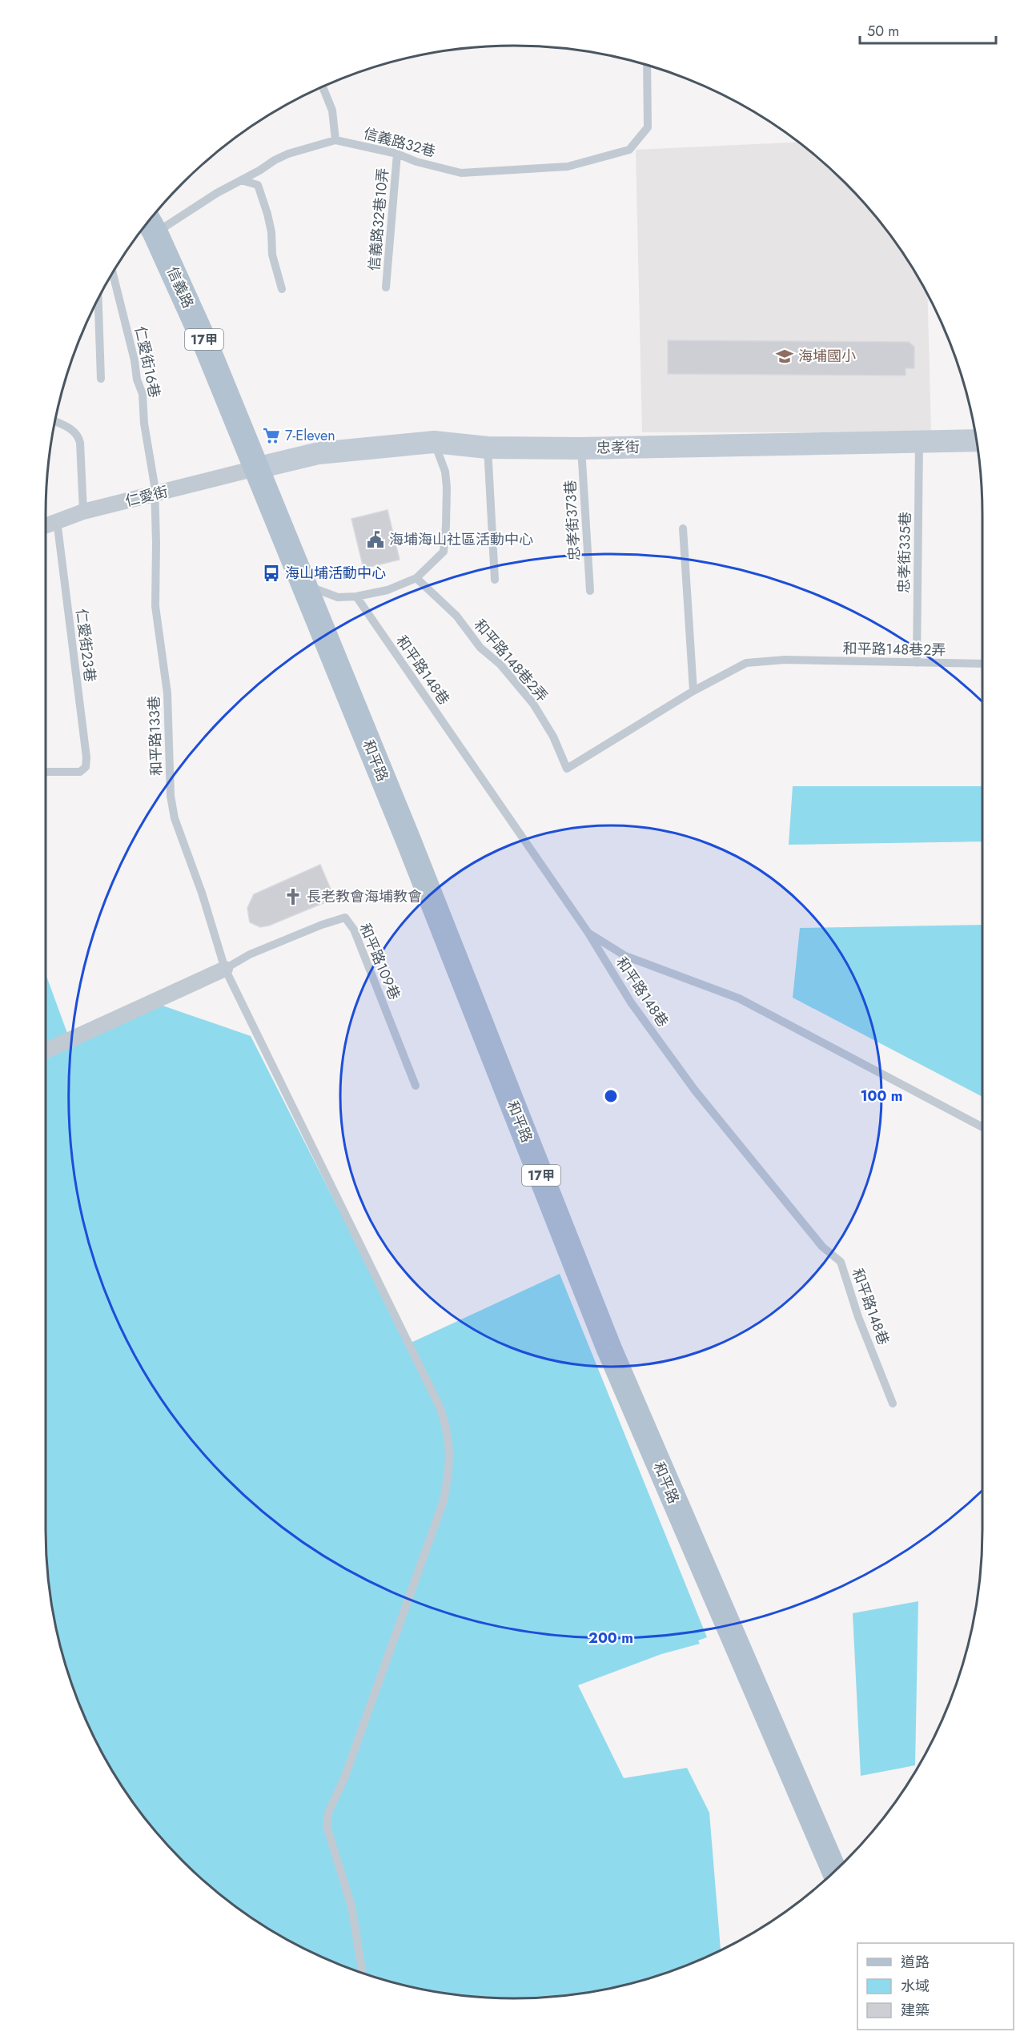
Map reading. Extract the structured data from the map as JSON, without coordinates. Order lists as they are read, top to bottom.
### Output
{
  "streets": {
    "main road": ["信義路", "17甲", "和平路"],
    "street": ["忠孝街", "仁愛街"],
    "lane": [
      "信義路32巷",
      "信義路32巷10弄",
      "仁愛街16巷",
      "忠孝街373巷",
      "忠孝街335巷",
      "仁愛街23巷",
      "和平路148巷2弄",
      "和平路148巷",
      "和平路133巷",
      "和平路109巷"
    ]
  },
  "crossings": [
    ["信義路32巷", "信義路32巷10弄"],
    ["信義路", "忠孝街"],
    ["信義路", "仁愛街"],
    ["信義路", "和平路"],
    ["仁愛街16巷", "仁愛街"],
    ["仁愛街16巷", "和平路133巷"],
    ["忠孝街", "仁愛街"],
    ["忠孝街", "忠孝街373巷"],
    ["忠孝街", "忠孝街335巷"],
    ["忠孝街", "和平路"],
    ["仁愛街", "仁愛街23巷"],
    ["仁愛街", "和平路133巷"],
    ["仁愛街", "和平路"],
    ["忠孝街335巷", "和平路148巷2弄"],
    ["和平路133巷", "和平路109巷"]
  ],
  "places": {
    "school or university": ["海埔國小"],
    "supermarket": ["7-Eleven"],
    "public building": ["海埔海山社區活動中心"],
    "bus stop": ["海山埔活動中心"],
    "church": ["長老教會海埔教會"]
  },
  "legend": ["道路", "水域", "建築"],
  "scale_bar": "50 m",
  "rings": ["100 m", "200 m"]
}
